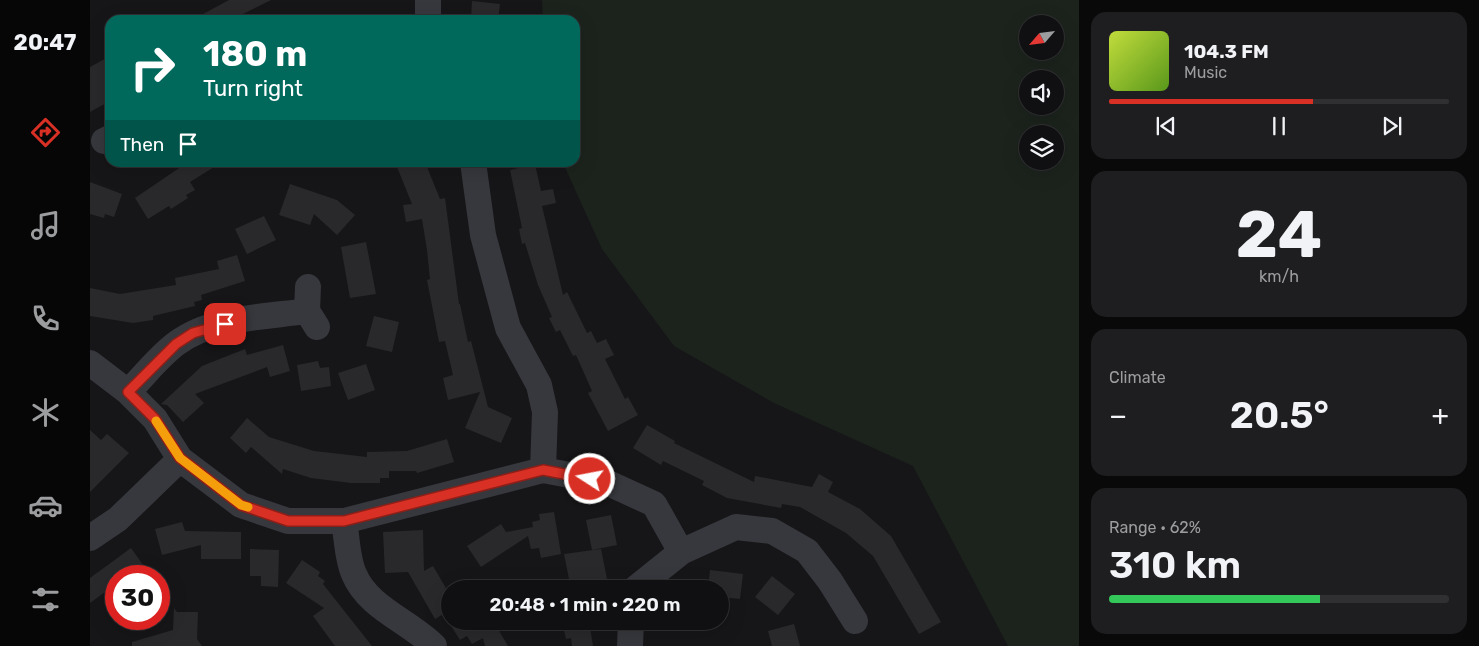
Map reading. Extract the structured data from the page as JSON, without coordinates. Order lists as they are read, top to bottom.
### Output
{
  "north": "bottom left",
  "page": {
    "tabs": "20:47",
    "turn": ["180 m", "Turn right"],
    "song": ["104.3 FM", "Music"],
    "then": "Then",
    "tile": [
      ["24", "km/h"],
      "Climate",
      ["Range · 62%", "310 km"]
    ],
    "heat": ["−", "20.5°", "+"],
    "limit": "30",
    "trip": "20:48 · 1 min · 220 m"
  }
}
